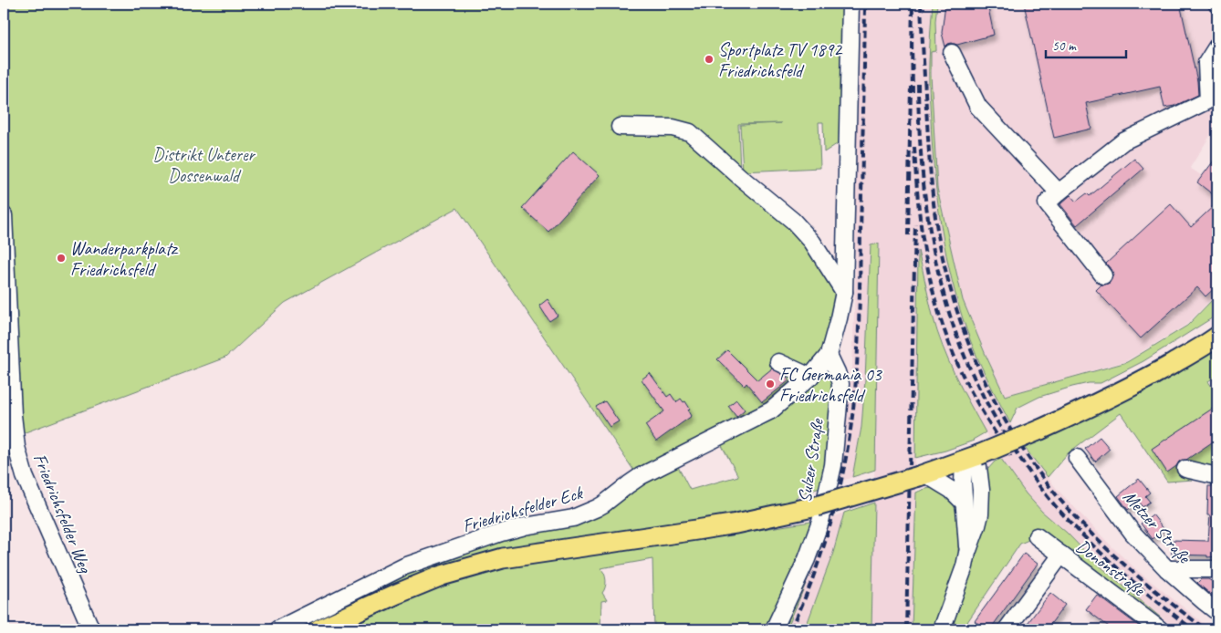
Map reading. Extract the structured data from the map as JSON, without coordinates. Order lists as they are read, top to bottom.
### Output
{
  "streets": {
    "street": [
      "Sulzer Straße",
      "Friedrichsfelder Eck",
      "Friedrichsfelder Weg",
      "Metzer Straße",
      "Dononstraße"
    ]
  },
  "crossings": [
    ["Sulzer Straße", "Friedrichsfelder Eck"]
  ],
  "parks": ["Distrikt Unterer Dossenwald"],
  "places": ["Sportplatz TV 1892 Friedrichsfeld", "Wanderparkplatz Friedrichsfeld", "FC Germania 03 Friedrichsfeld"],
  "scale_bar": "50 m"
}
